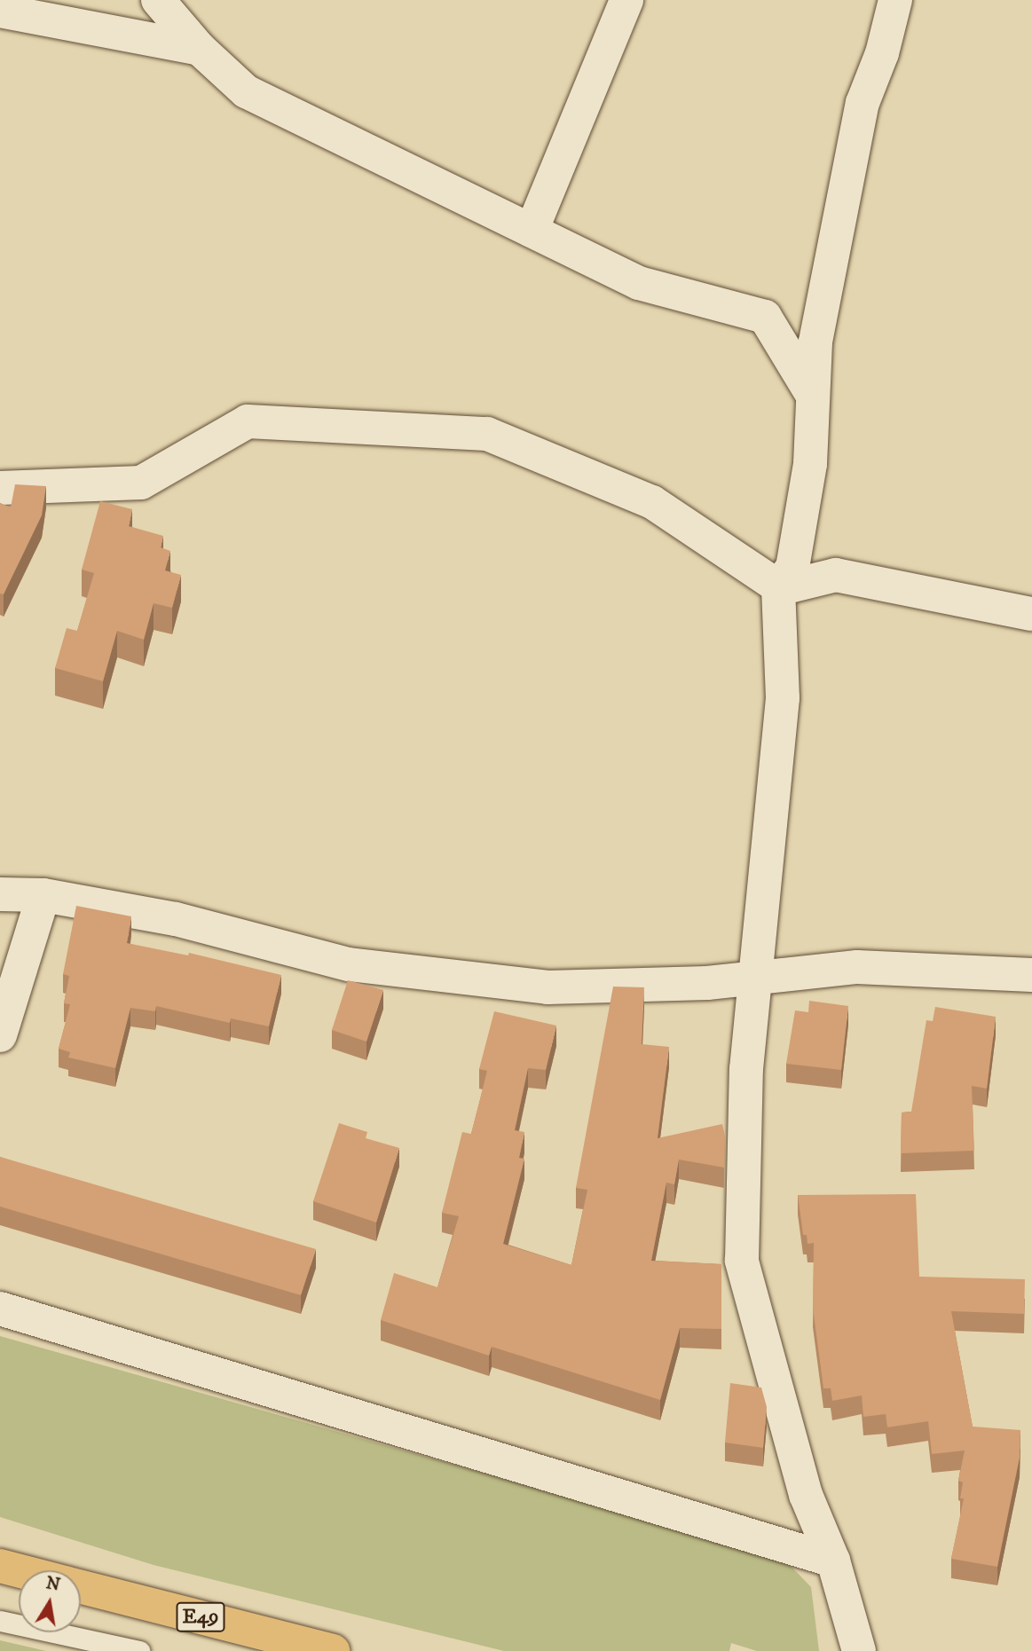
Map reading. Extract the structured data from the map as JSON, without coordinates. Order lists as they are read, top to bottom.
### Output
{
  "streets": {
    "highway": ["E49"]
  },
  "north": "top"
}
